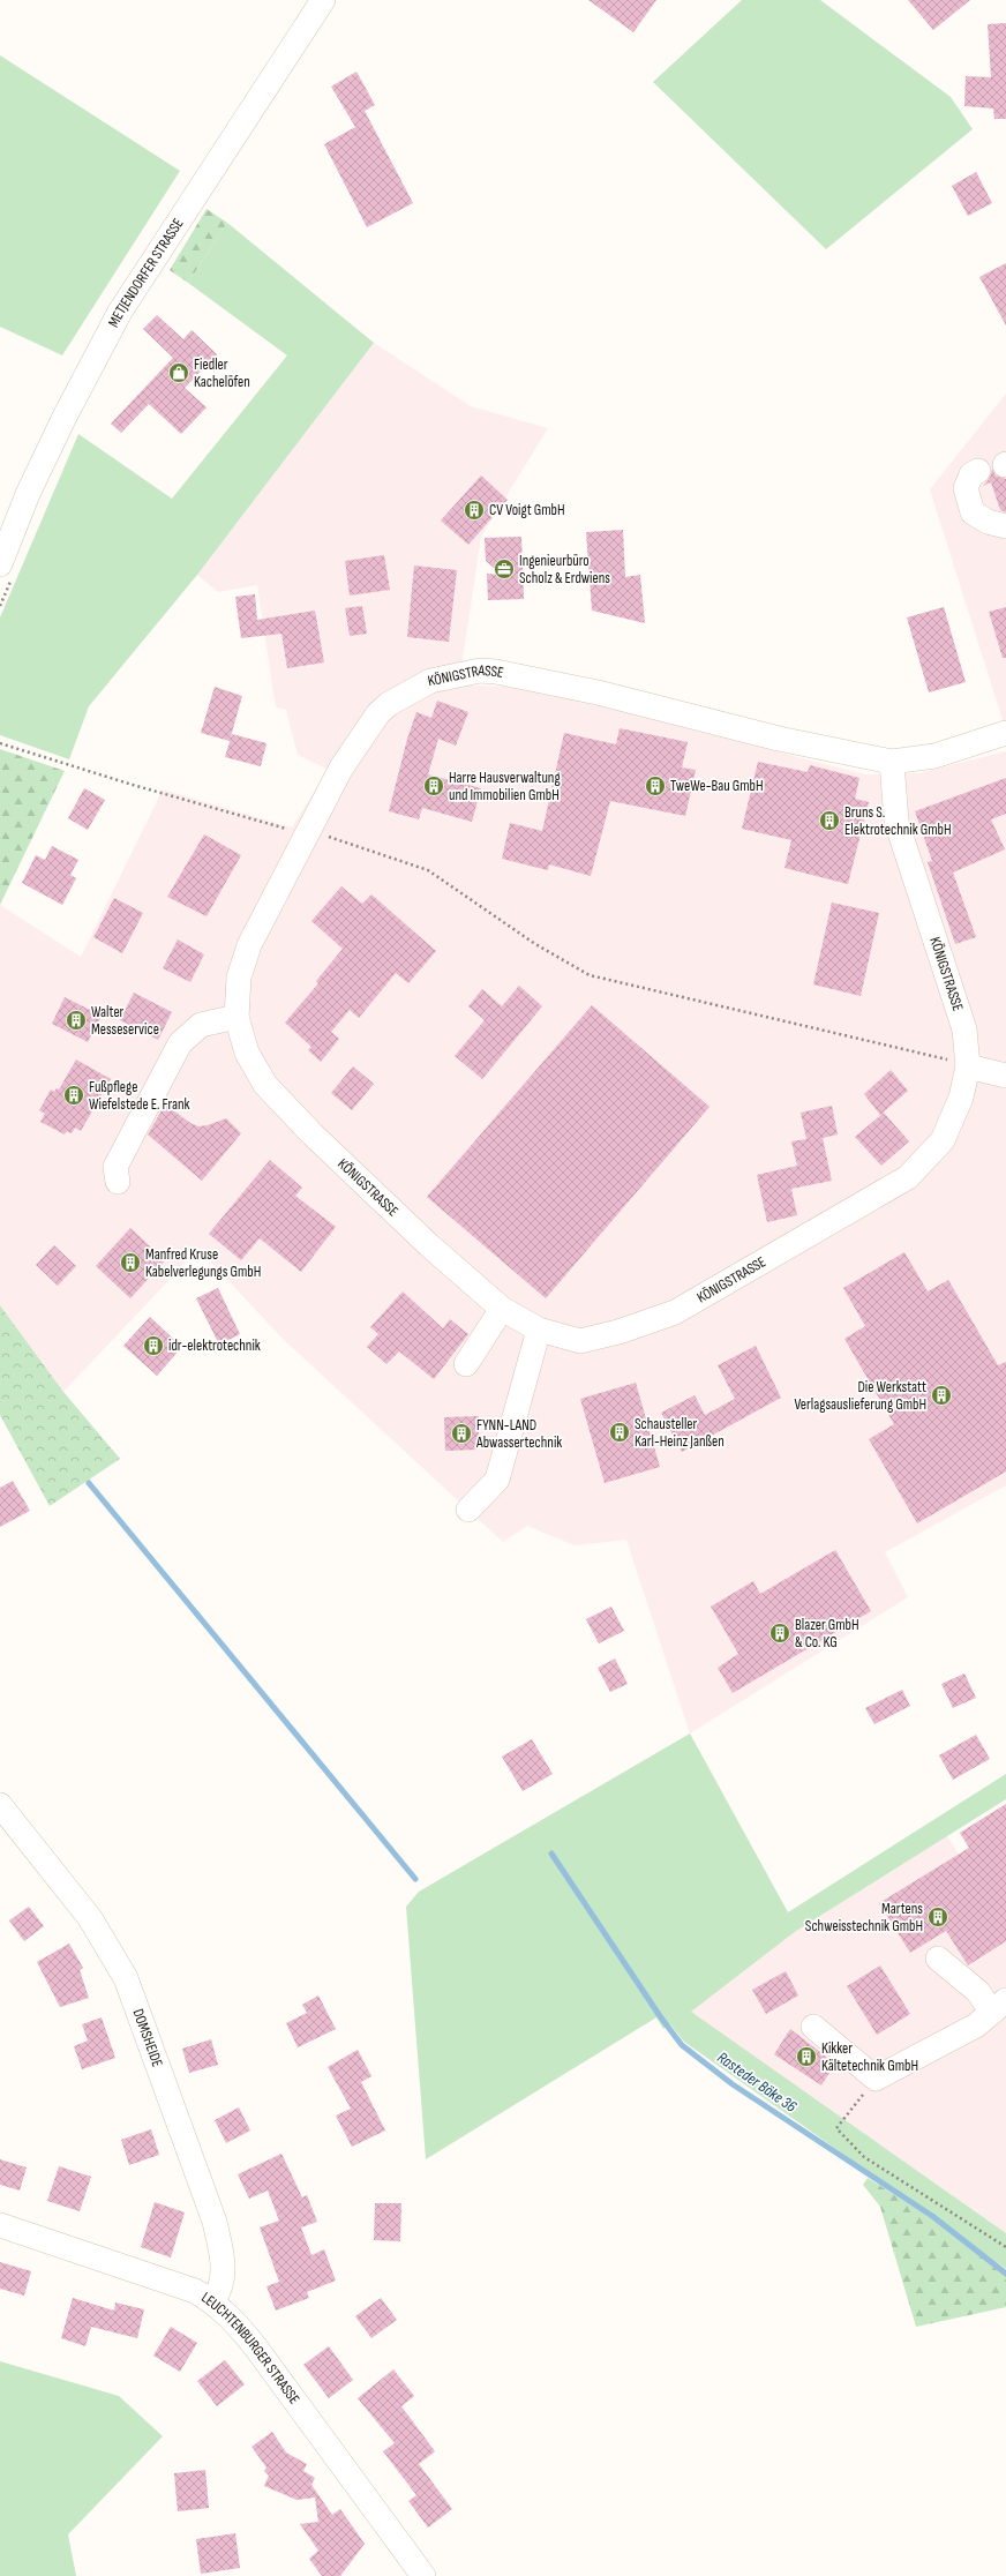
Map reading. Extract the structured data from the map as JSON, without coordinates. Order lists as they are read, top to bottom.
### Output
{
  "streets": {
    "street": [
      "METJENDORFER STRASSE",
      "KÖNIGSTRASSE",
      "DOMSHEIDE",
      "LEUCHTENBURGER STRASSE"
    ]
  },
  "crossings": [
    ["DOMSHEIDE", "LEUCHTENBURGER STRASSE"]
  ],
  "water": ["Rasteder Bäke 36"],
  "places": {
    "shop": ["Fiedler Kachelöfen"],
    "building": [
      "CV Voigt GmbH",
      "Harre Hausverwaltung und Immobilien GmbH",
      "TweWe-Bau GmbH",
      "Bruns S. Elektrotechnik GmbH",
      "Walter Messeservice",
      "Fußpflege Wiefelstede E. Frank",
      "Manfred Kruse Kabelverlegungs GmbH",
      "idr-elektrotechnik",
      "Die Werkstatt Verlagsauslieferung GmbH",
      "Schausteller Karl-Heinz Janßen",
      "FYNN-LAND Abwassertechnik",
      "Blazer GmbH & Co. KG",
      "Martens Schweisstechnik GmbH",
      "Kikker Kältetechnik GmbH"
    ],
    "office": ["Ingenieurbüro Scholz & Erdwiens"]
  }
}
